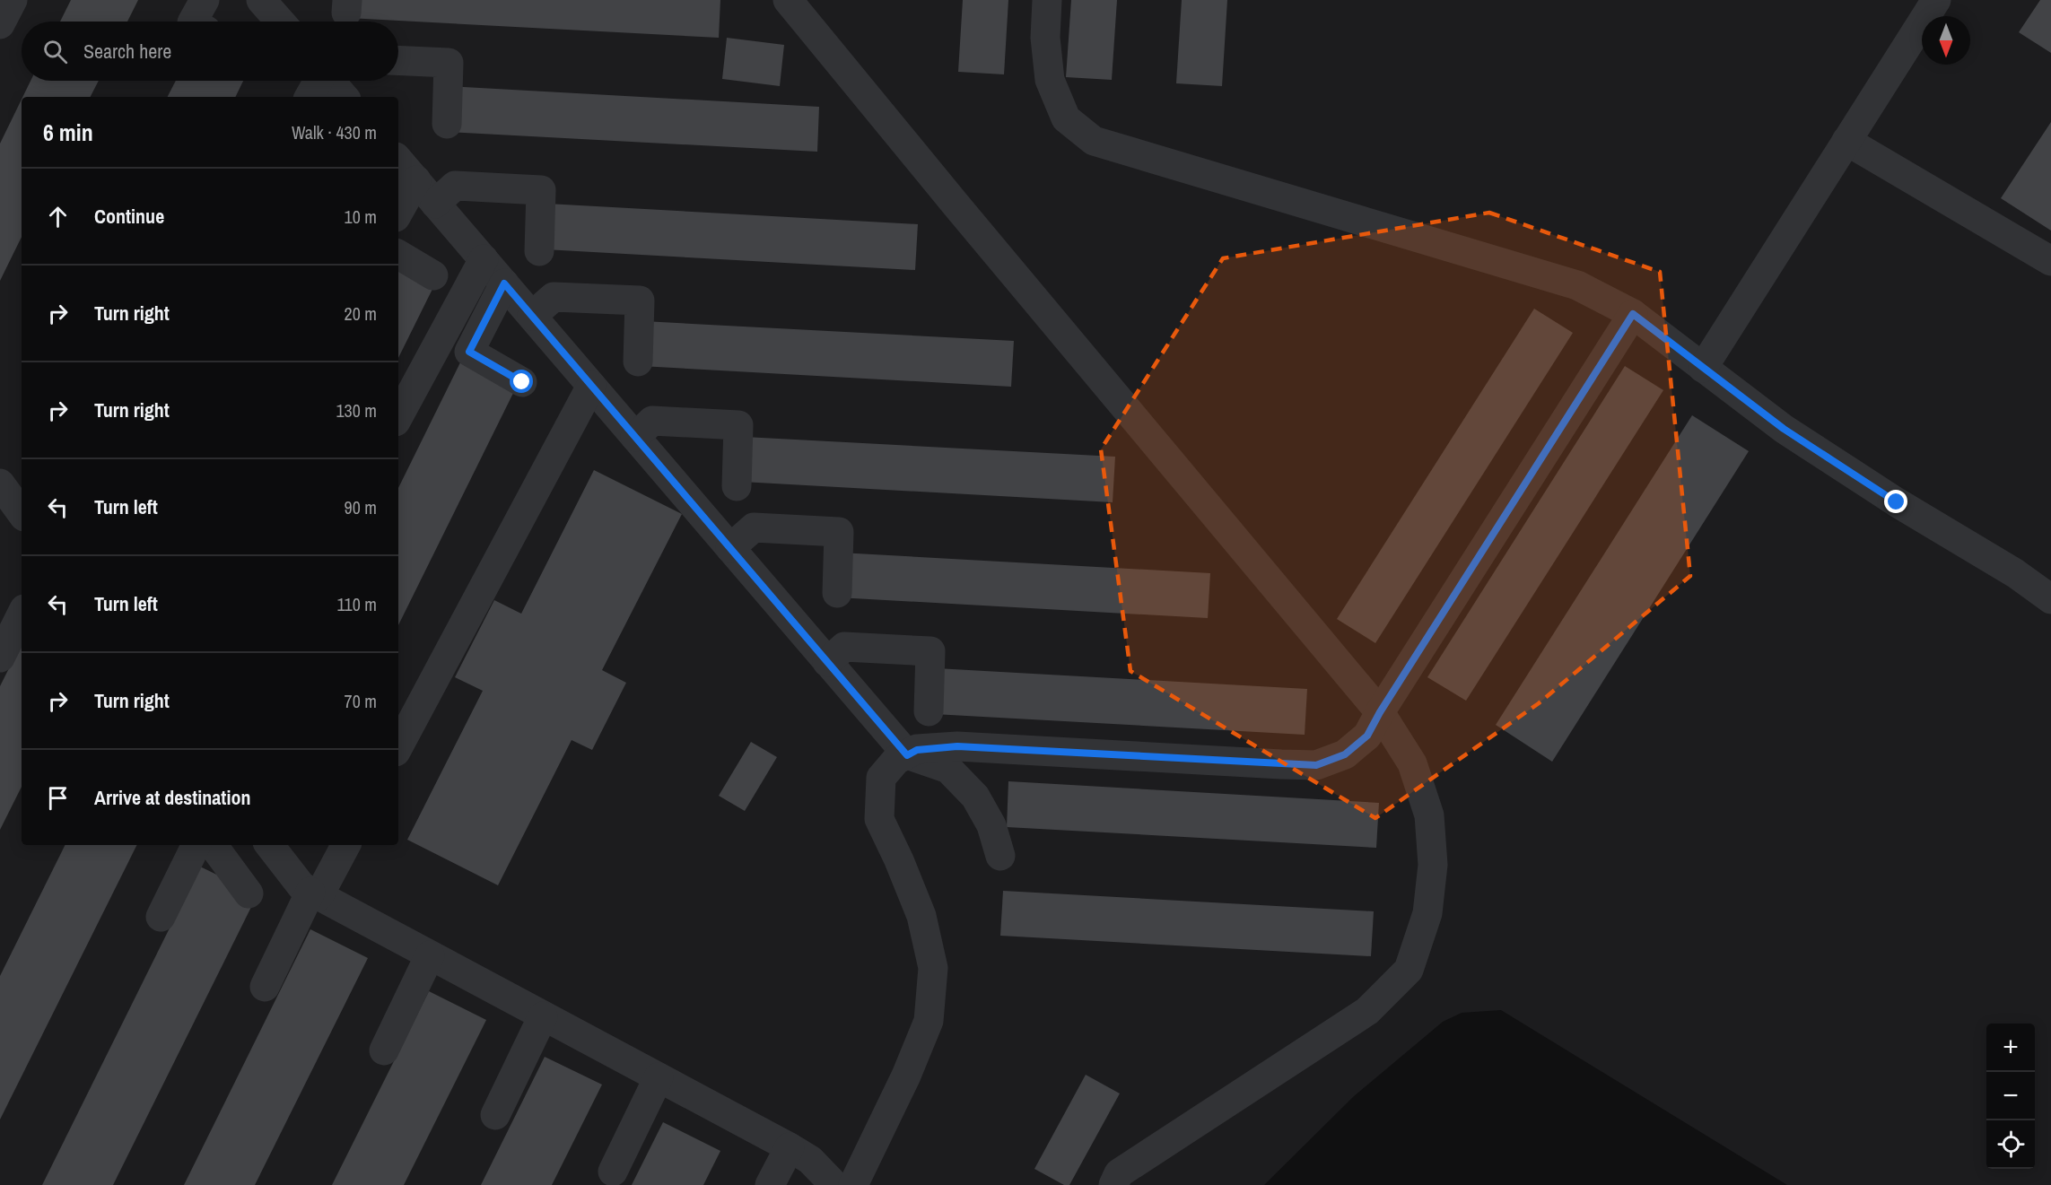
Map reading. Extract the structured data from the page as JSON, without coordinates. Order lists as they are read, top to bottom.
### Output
{
  "north": "bottom",
  "page": {
    "search": "Search here",
    "heading": ["6 min", "Walk · 430 m"],
    "list": [
      ["Continue", "10 m"],
      ["Turn right", "20 m"],
      ["Turn right", "130 m"],
      ["Turn left", "90 m"],
      ["Turn left", "110 m"],
      ["Turn right", "70 m"],
      "Arrive at destination"
    ],
    "map_buttons": ["+", "−"]
  }
}
